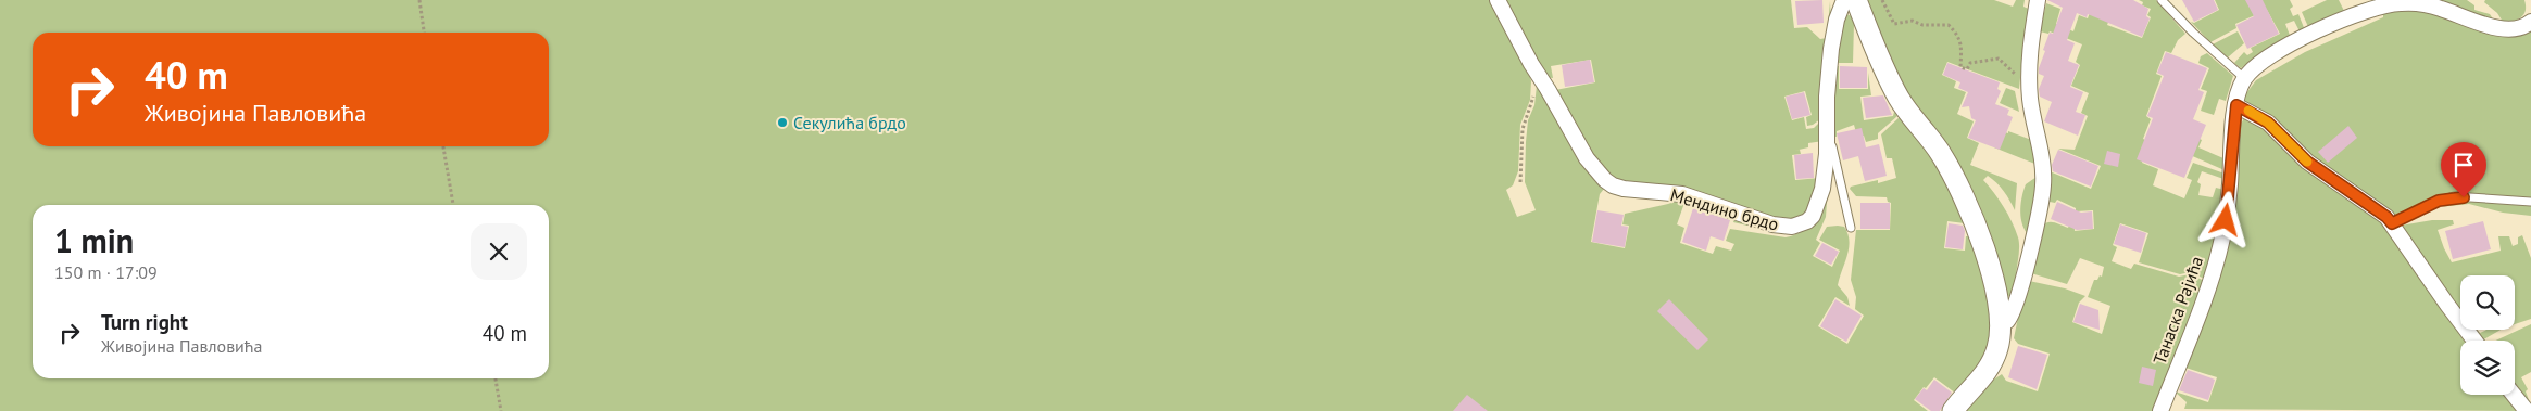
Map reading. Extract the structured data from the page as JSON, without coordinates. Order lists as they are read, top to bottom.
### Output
{
  "streets": {
    "street": ["Мендино брдо", "Танаска Рајића"]
  },
  "places": ["Секулића брдо"],
  "page": {
    "turn": ["40 m", "Живојина Павловића"],
    "heading": ["1 min", "150 m · 17:09"],
    "list": [
      {
        "name": "Turn right",
        "note": "Живојина Павловића",
        "value": "40 m"
      }
    ]
  }
}
